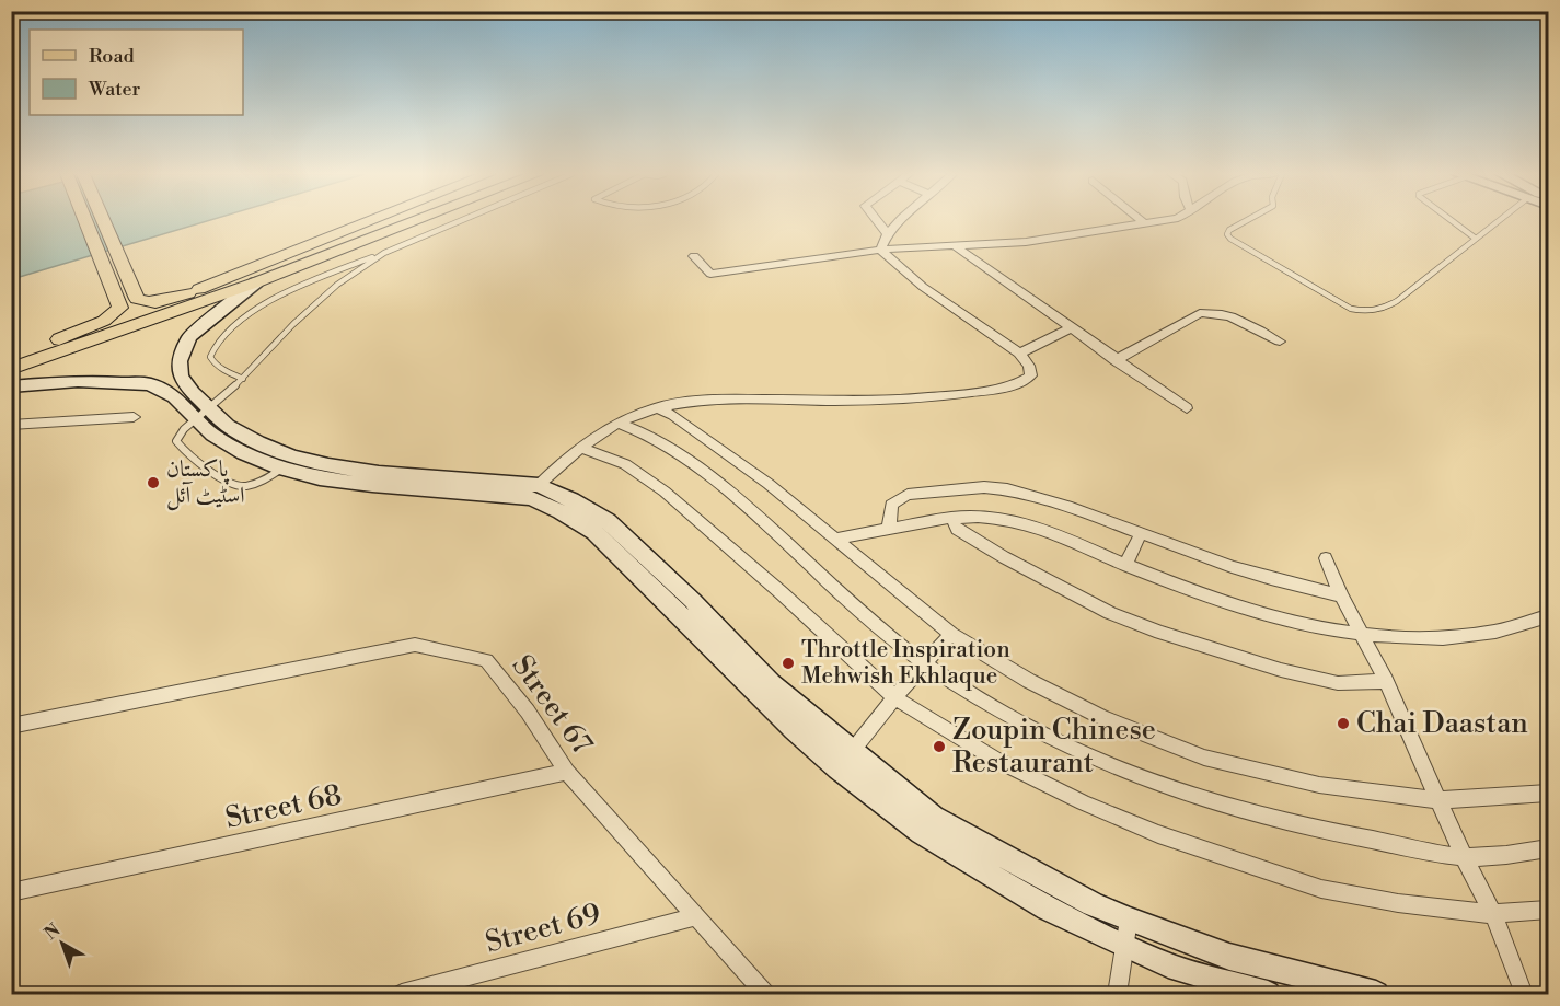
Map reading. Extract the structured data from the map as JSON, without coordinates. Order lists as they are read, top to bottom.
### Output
{
  "streets": {
    "street": ["Street 67", "Street 68", "Street 69"]
  },
  "crossings": [
    ["Street 67", "Street 68"],
    ["Street 67", "Street 69"]
  ],
  "places": [
    "پاکستان اسٹیٹ آئل",
    "Throttle Inspiration Mehwish Ekhlaque",
    "Chai Daastan",
    "Zoupin Chinese Restaurant"
  ],
  "legend": ["Road", "Water"],
  "north": "top left"
}
